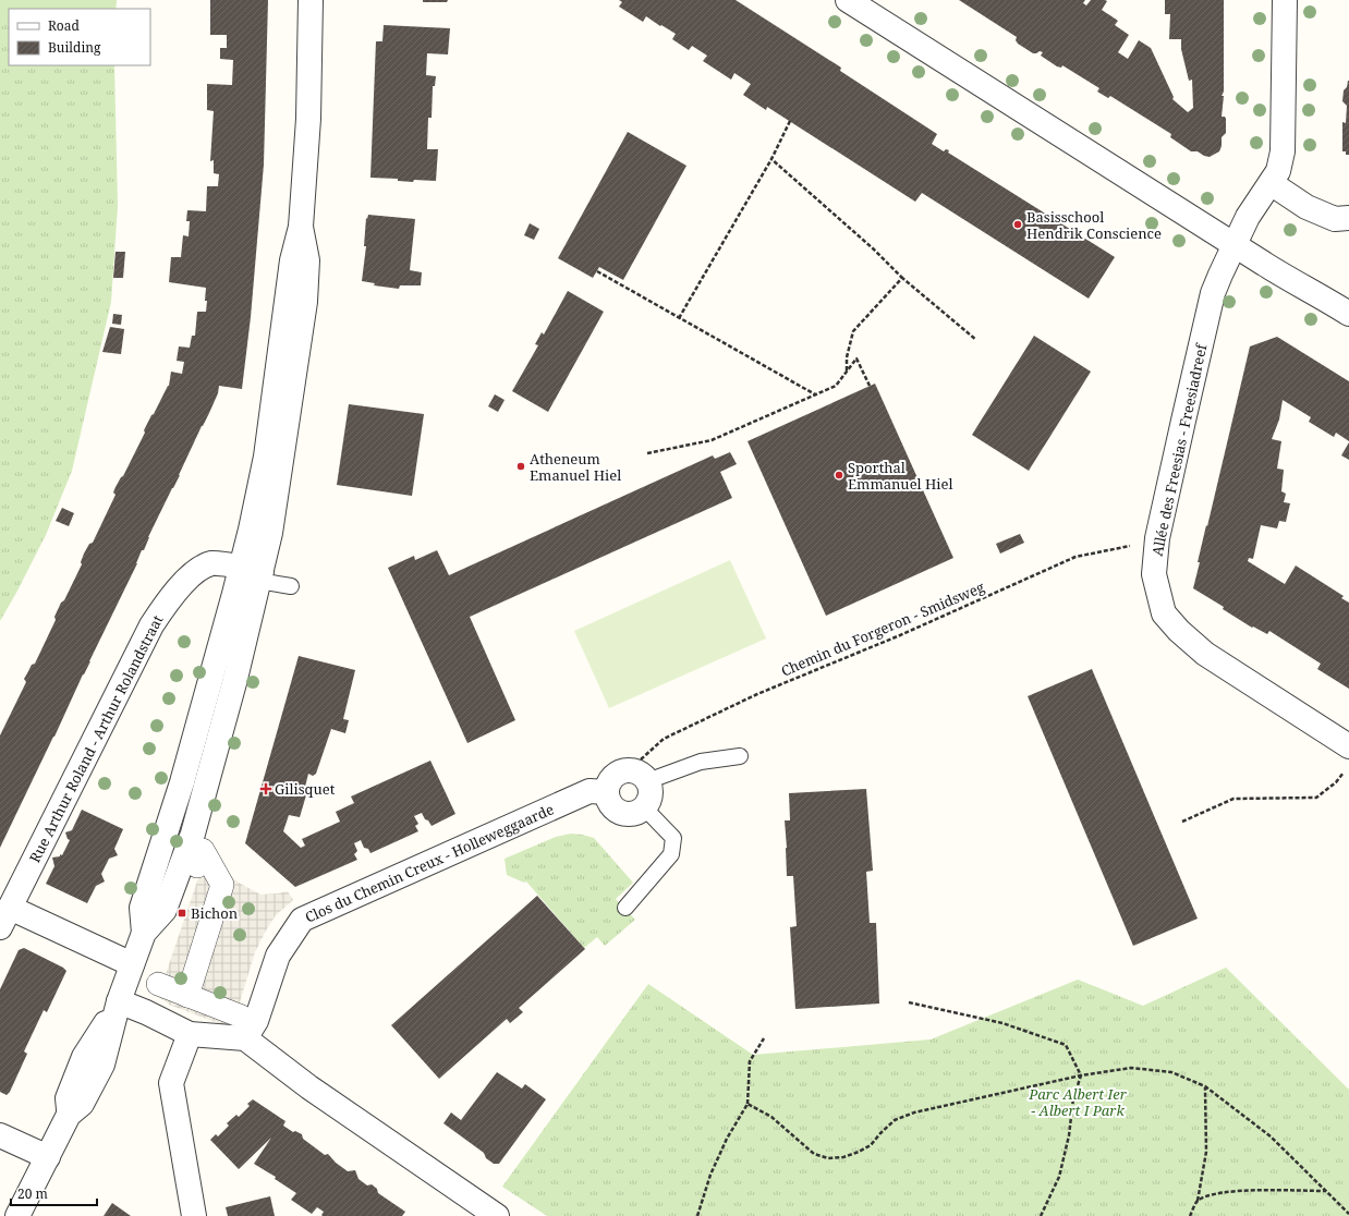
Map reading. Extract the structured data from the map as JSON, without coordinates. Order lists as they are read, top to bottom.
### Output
{
  "streets": {
    "street": ["Allée des Freesias - Freesiadreef", "Rue Arthur Roland - Arthur Rolandstraat", "Clos du Chemin Creux - Holleweggaarde"],
    "path": ["Chemin du Forgeron - Smidsweg"]
  },
  "crossings": [
    ["Allée des Freesias - Freesiadreef", "Chemin du Forgeron - Smidsweg"],
    ["Chemin du Forgeron - Smidsweg", "Clos du Chemin Creux - Holleweggaarde"]
  ],
  "parks": ["Parc Albert Ier - Albert I Park"],
  "places": {
    "other": ["Basisschool Hendrik Conscience", "Atheneum Emanuel Hiel", "Sporthal Emmanuel Hiel"],
    "health": ["Gilisquet"],
    "transit": ["Bichon"]
  },
  "legend": ["Road", "Building"],
  "scale_bar": "20 m"
}
